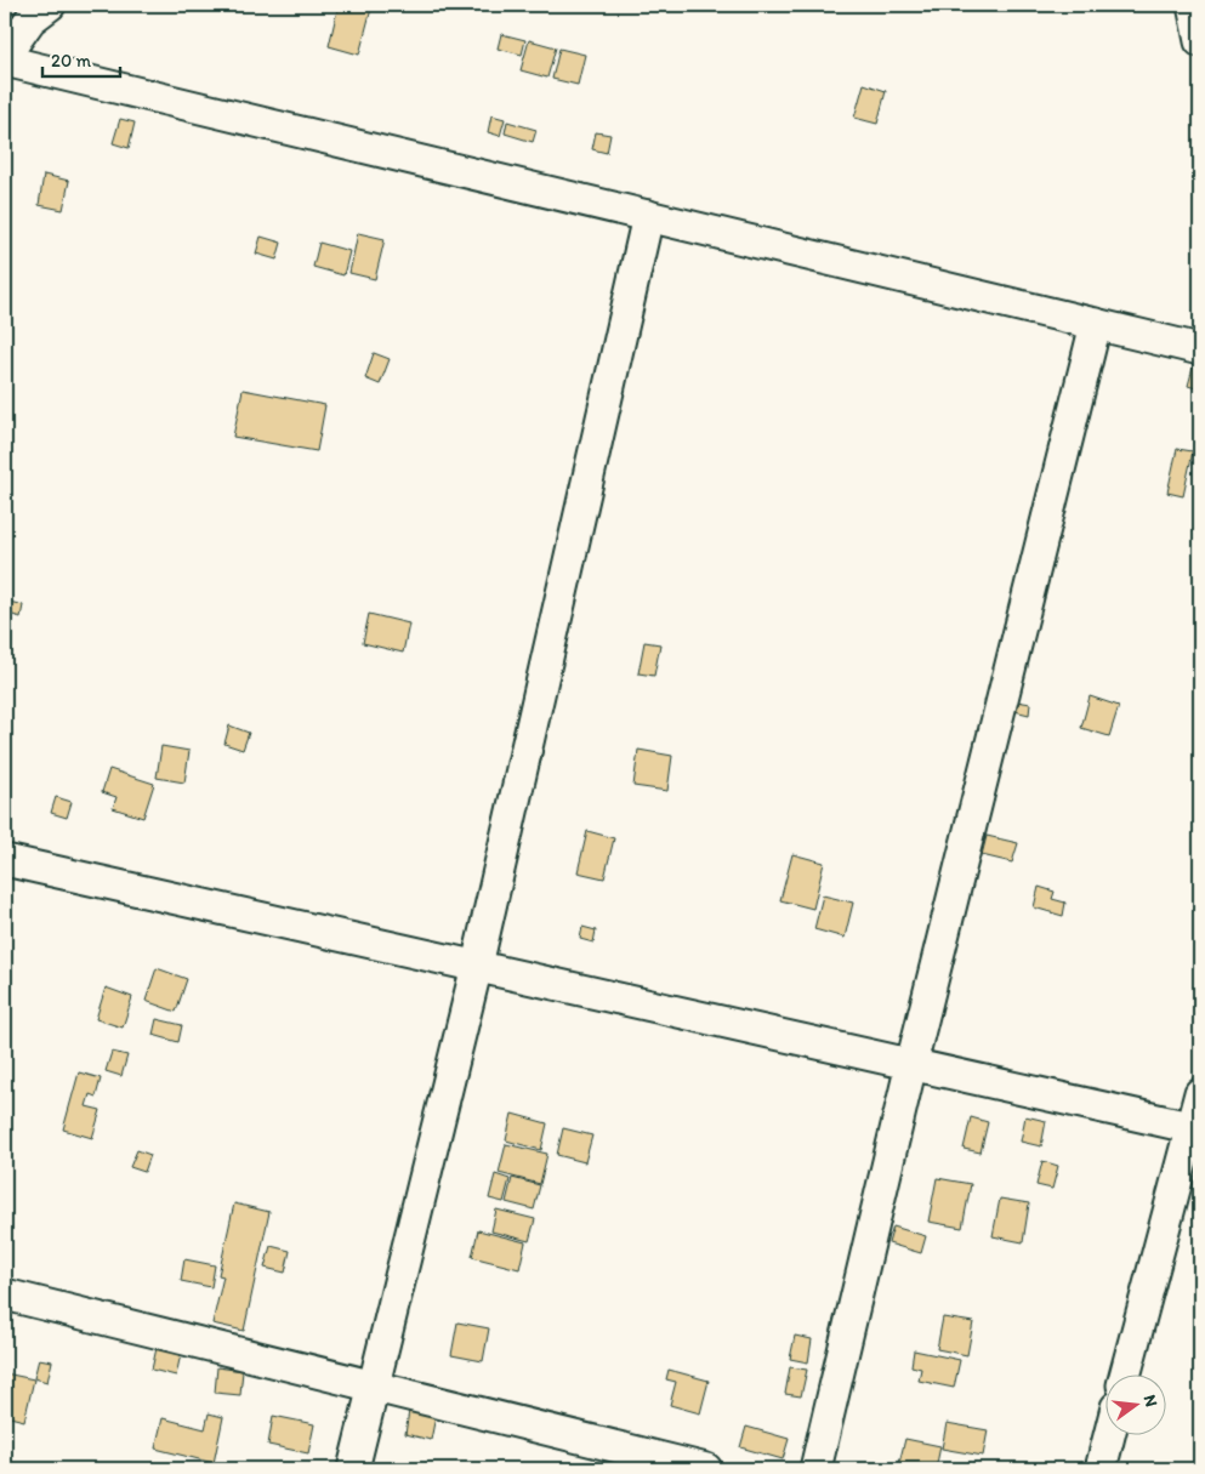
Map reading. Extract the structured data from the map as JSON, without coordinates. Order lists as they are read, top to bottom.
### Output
{
  "scale_bar": "20 m",
  "north": "right"
}
